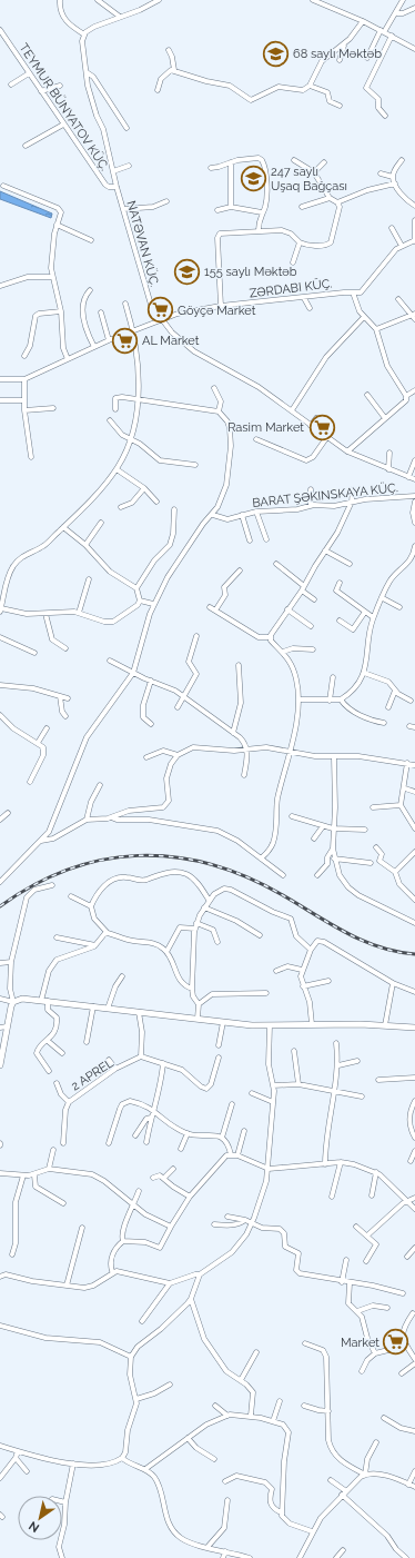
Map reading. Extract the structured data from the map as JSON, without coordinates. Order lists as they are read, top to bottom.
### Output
{
  "streets": {
    "street": [
      "TEYMUR BÜNYATOV KÜÇ.",
      "NATƏVAN KÜÇ.",
      "ZƏRDABI KÜÇ.",
      "BARAT ŞƏKINSKAYA KÜÇ.",
      "2 APREL"
    ]
  },
  "crossings": [
    ["TEYMUR BÜNYATOV KÜÇ.", "NATƏVAN KÜÇ."],
    ["NATƏVAN KÜÇ.", "ZƏRDABI KÜÇ."]
  ],
  "places": {
    "school or university": ["68 saylı Məktəb", "247 saylı Uşaq Bağçası", "155 saylı Məktəb"],
    "supermarket": [
      "Göyçə Market",
      "AL Market",
      "Rasim Market",
      "Market"
    ]
  },
  "north": "bottom left"
}
